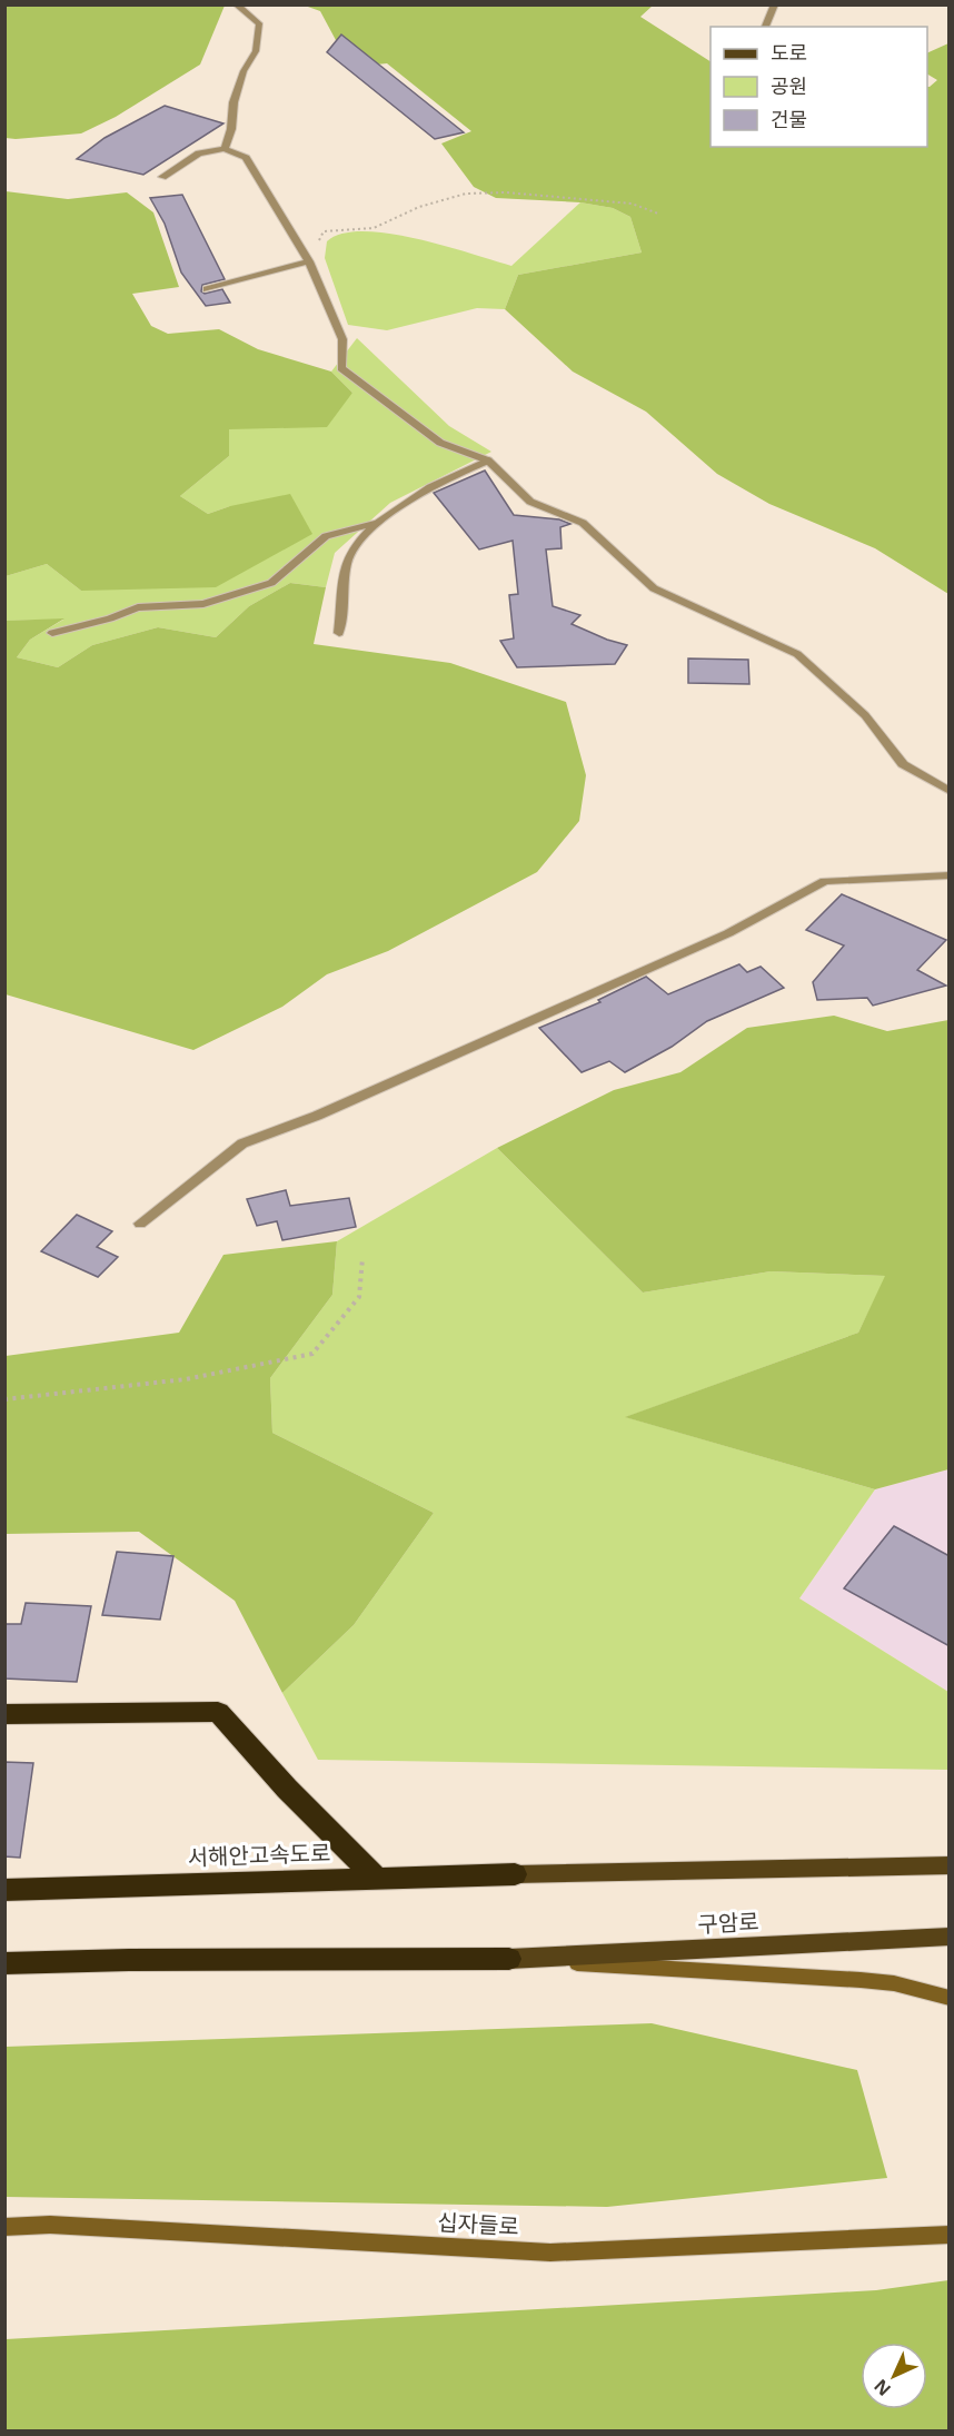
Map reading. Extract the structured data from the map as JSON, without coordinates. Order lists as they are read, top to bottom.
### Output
{
  "streets": {
    "highway": ["서해안고속도로"],
    "main road": ["구암로", "십자들로"]
  },
  "legend": ["도로", "공원", "건물"],
  "north": "bottom left"
}
